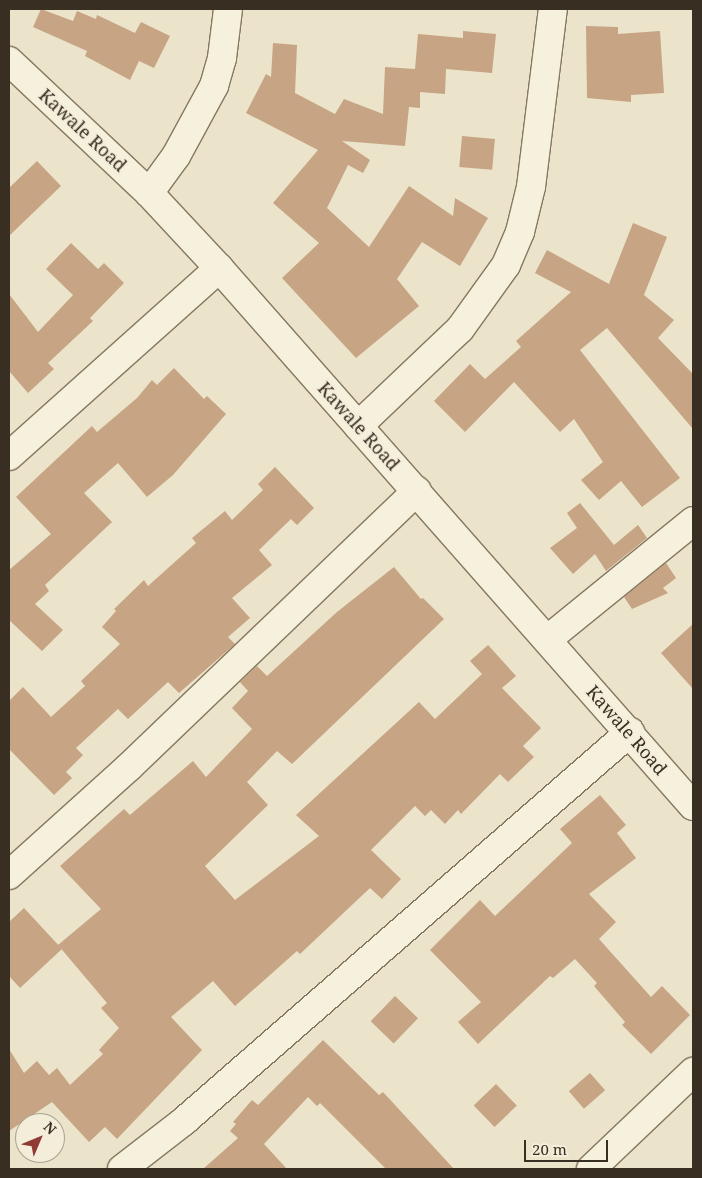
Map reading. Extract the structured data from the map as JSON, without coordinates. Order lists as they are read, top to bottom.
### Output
{
  "streets": {
    "street": ["Kawale Road"]
  },
  "scale_bar": "20 m",
  "north": "top right"
}
